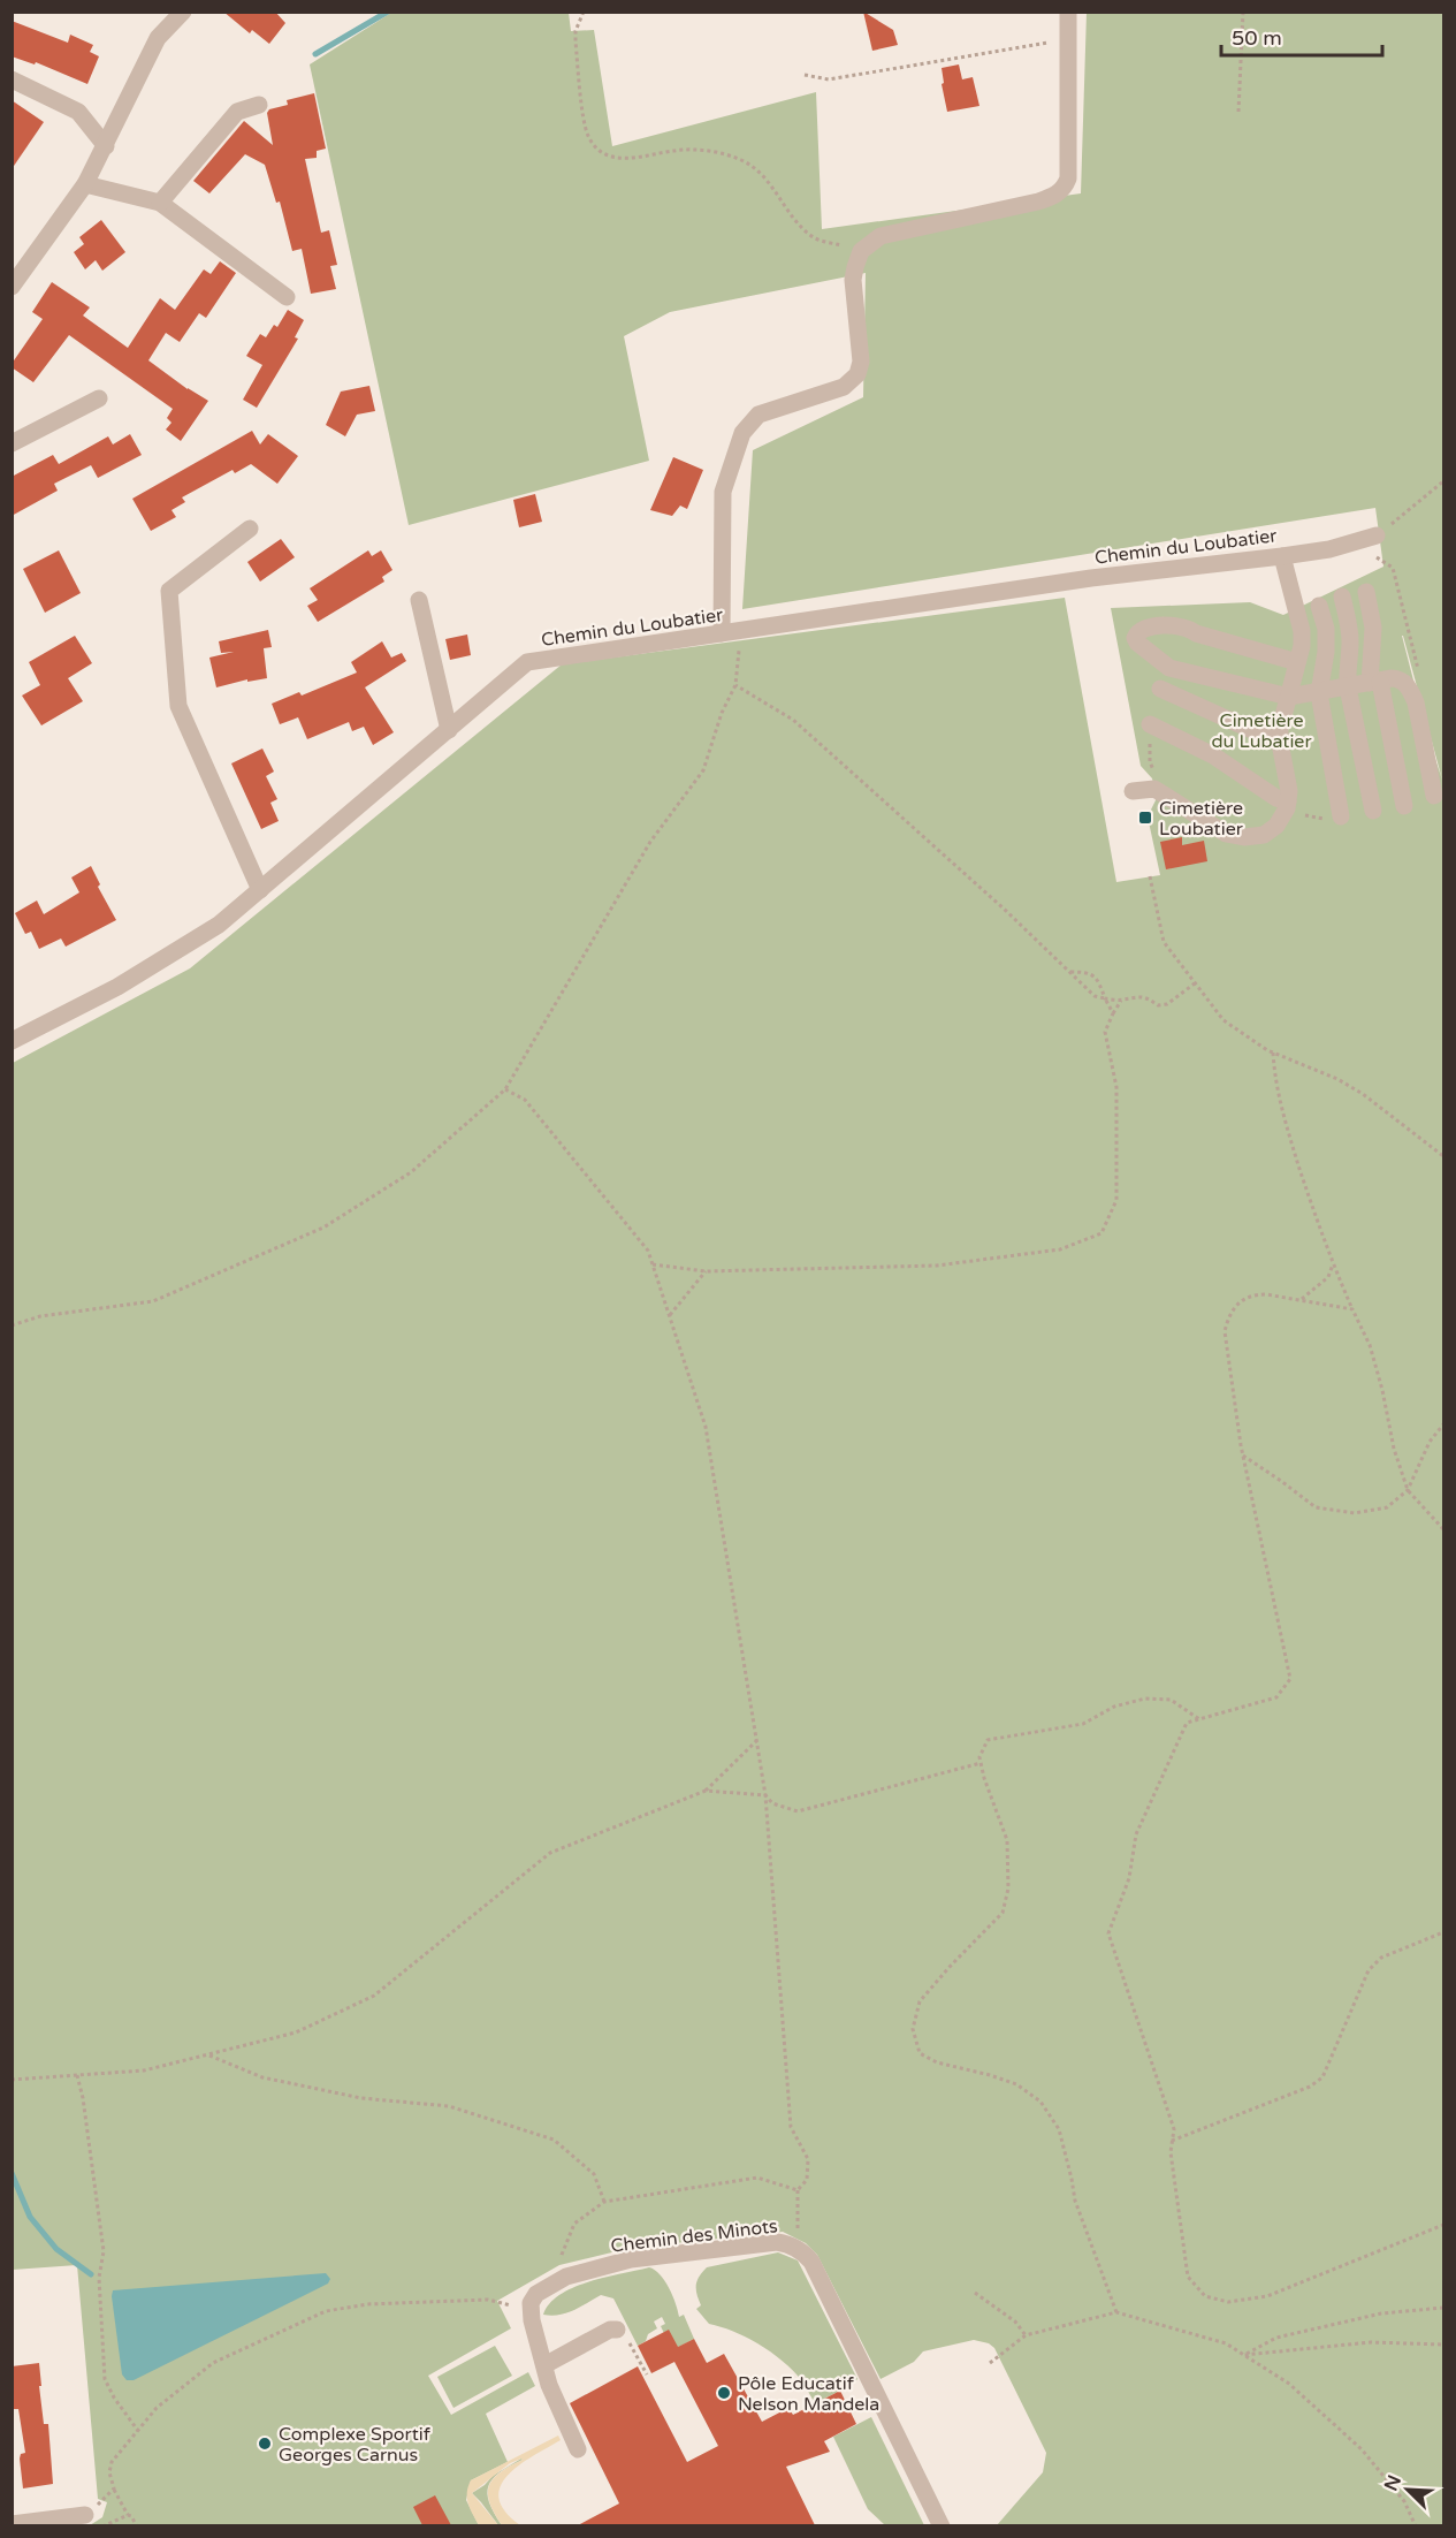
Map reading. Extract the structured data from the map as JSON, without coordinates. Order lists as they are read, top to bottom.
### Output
{
  "streets": {
    "street": ["Chemin du Loubatier", "Chemin des Minots"]
  },
  "parks": ["Cimetière du Lubatier"],
  "places": {
    "transit": ["Cimetière Loubatier"],
    "other": ["Pôle Educatif Nelson Mandela", "Complexe Sportif Georges Carnus"]
  },
  "scale_bar": "50 m",
  "north": "top left"
}
